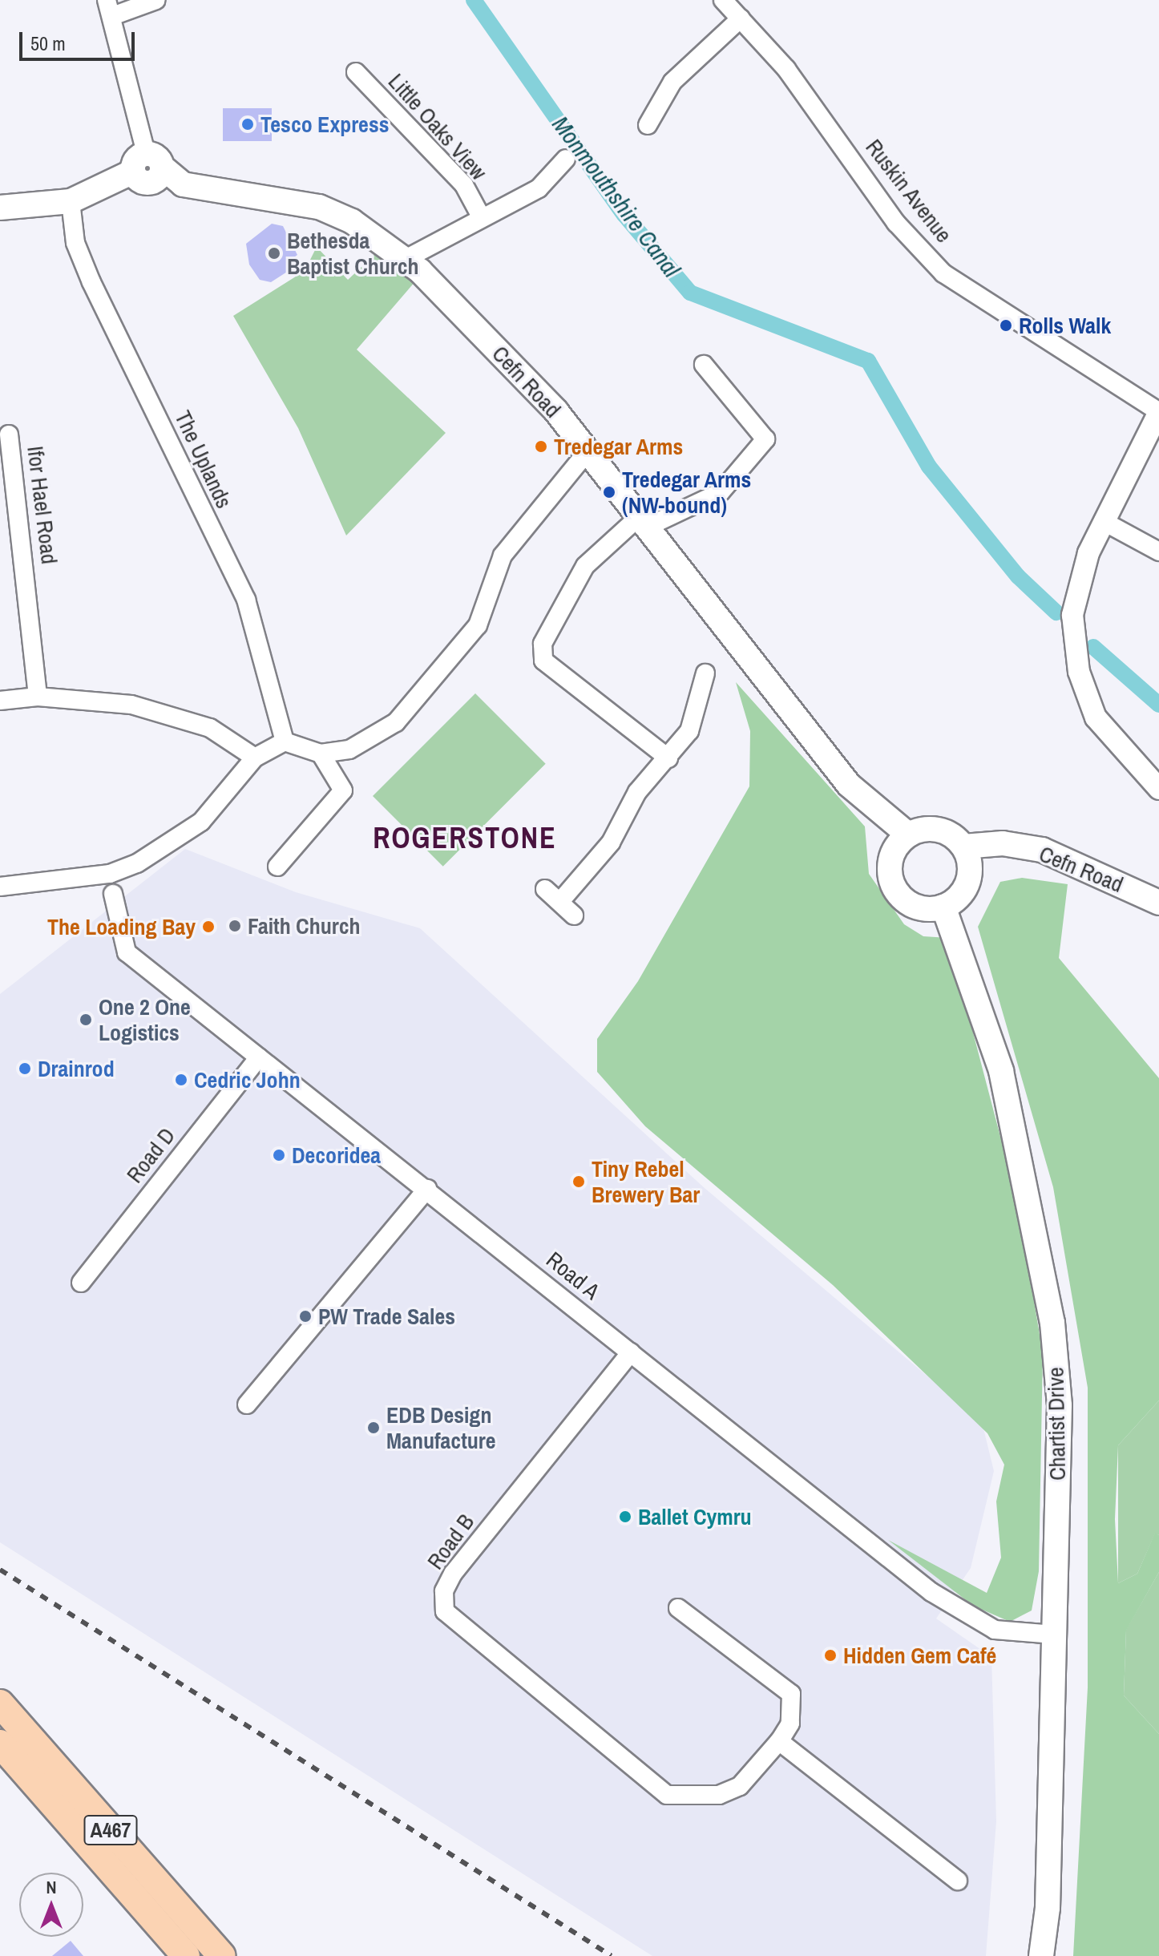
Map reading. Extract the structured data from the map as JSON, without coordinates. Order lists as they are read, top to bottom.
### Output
{
  "streets": {
    "main road": ["Cefn Road", "Chartist Drive", "A467"],
    "street": [
      "Little Oaks View",
      "Ruskin Avenue",
      "The Uplands",
      "Ifor Hael Road",
      "Road D",
      "Road A",
      "Road B"
    ]
  },
  "crossings": [
    ["Cefn Road", "Chartist Drive"],
    ["Road D", "Road A"],
    ["Road A", "Chartist Drive"],
    ["Road A", "Road B"]
  ],
  "districts": ["ROGERSTONE"],
  "water": ["Monmouthshire Canal"],
  "places": [
    "Tesco Express",
    "Bethesda Baptist Church",
    "Rolls Walk",
    "Tredegar Arms",
    "Tredegar Arms (NW-bound)",
    "Faith Church",
    "The Loading Bay",
    "One 2 One Logistics",
    "Drainrod",
    "Cedric John",
    "Decoridea",
    "Tiny Rebel Brewery Bar",
    "PW Trade Sales",
    "EDB Design Manufacture",
    "Ballet Cymru",
    "Hidden Gem Café"
  ],
  "scale_bar": "50 m",
  "north": "top"
}
